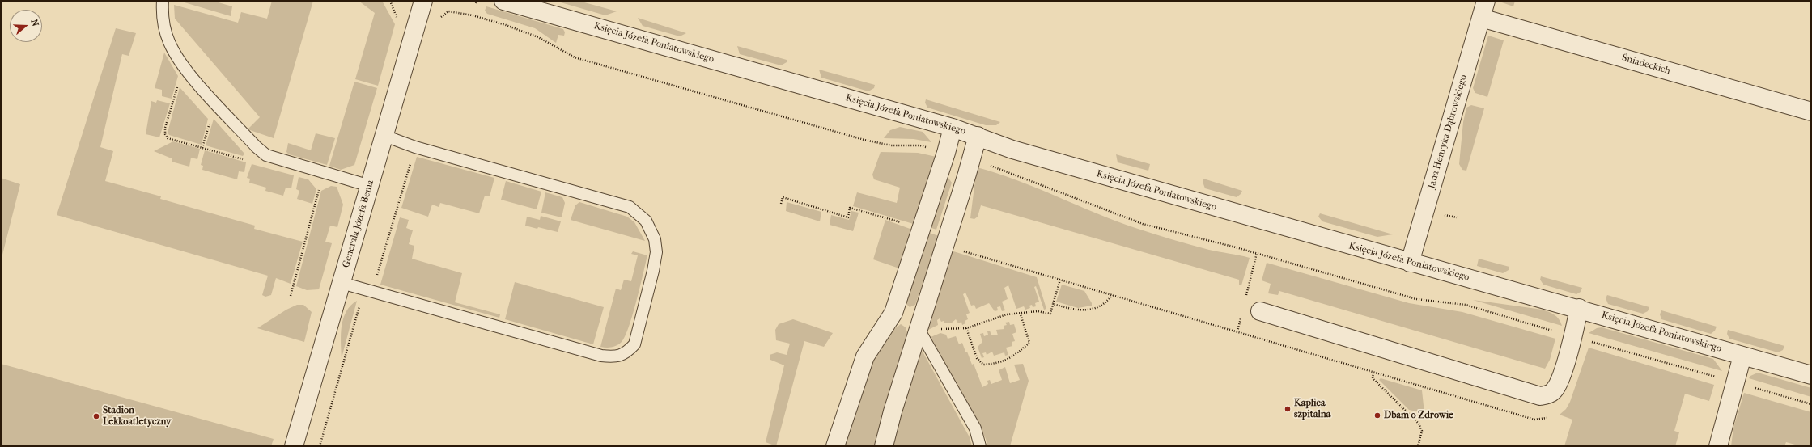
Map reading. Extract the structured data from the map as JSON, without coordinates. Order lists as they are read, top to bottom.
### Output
{
  "streets": {
    "street": [
      "Księcia Józefa Poniatowskiego",
      "Śniadeckich",
      "Jana Henryka Dąbrowskiego",
      "Generała Józefa Bema"
    ]
  },
  "crossings": [
    ["Księcia Józefa Poniatowskiego", "Jana Henryka Dąbrowskiego"],
    ["Śniadeckich", "Jana Henryka Dąbrowskiego"]
  ],
  "places": ["Kaplica szpitalna", "Dbam o Zdrowie", "Stadion Lekkoatletyczny"],
  "north": "right"
}
